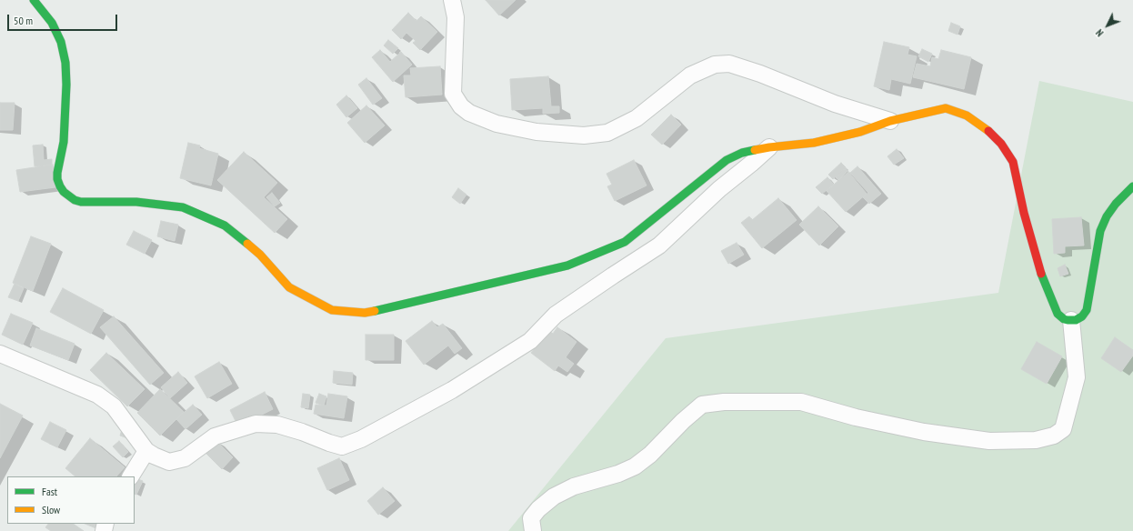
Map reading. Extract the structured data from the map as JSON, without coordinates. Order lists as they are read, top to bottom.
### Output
{
  "legend": ["Fast", "Slow"],
  "scale_bar": "50 m",
  "north": "bottom left"
}
